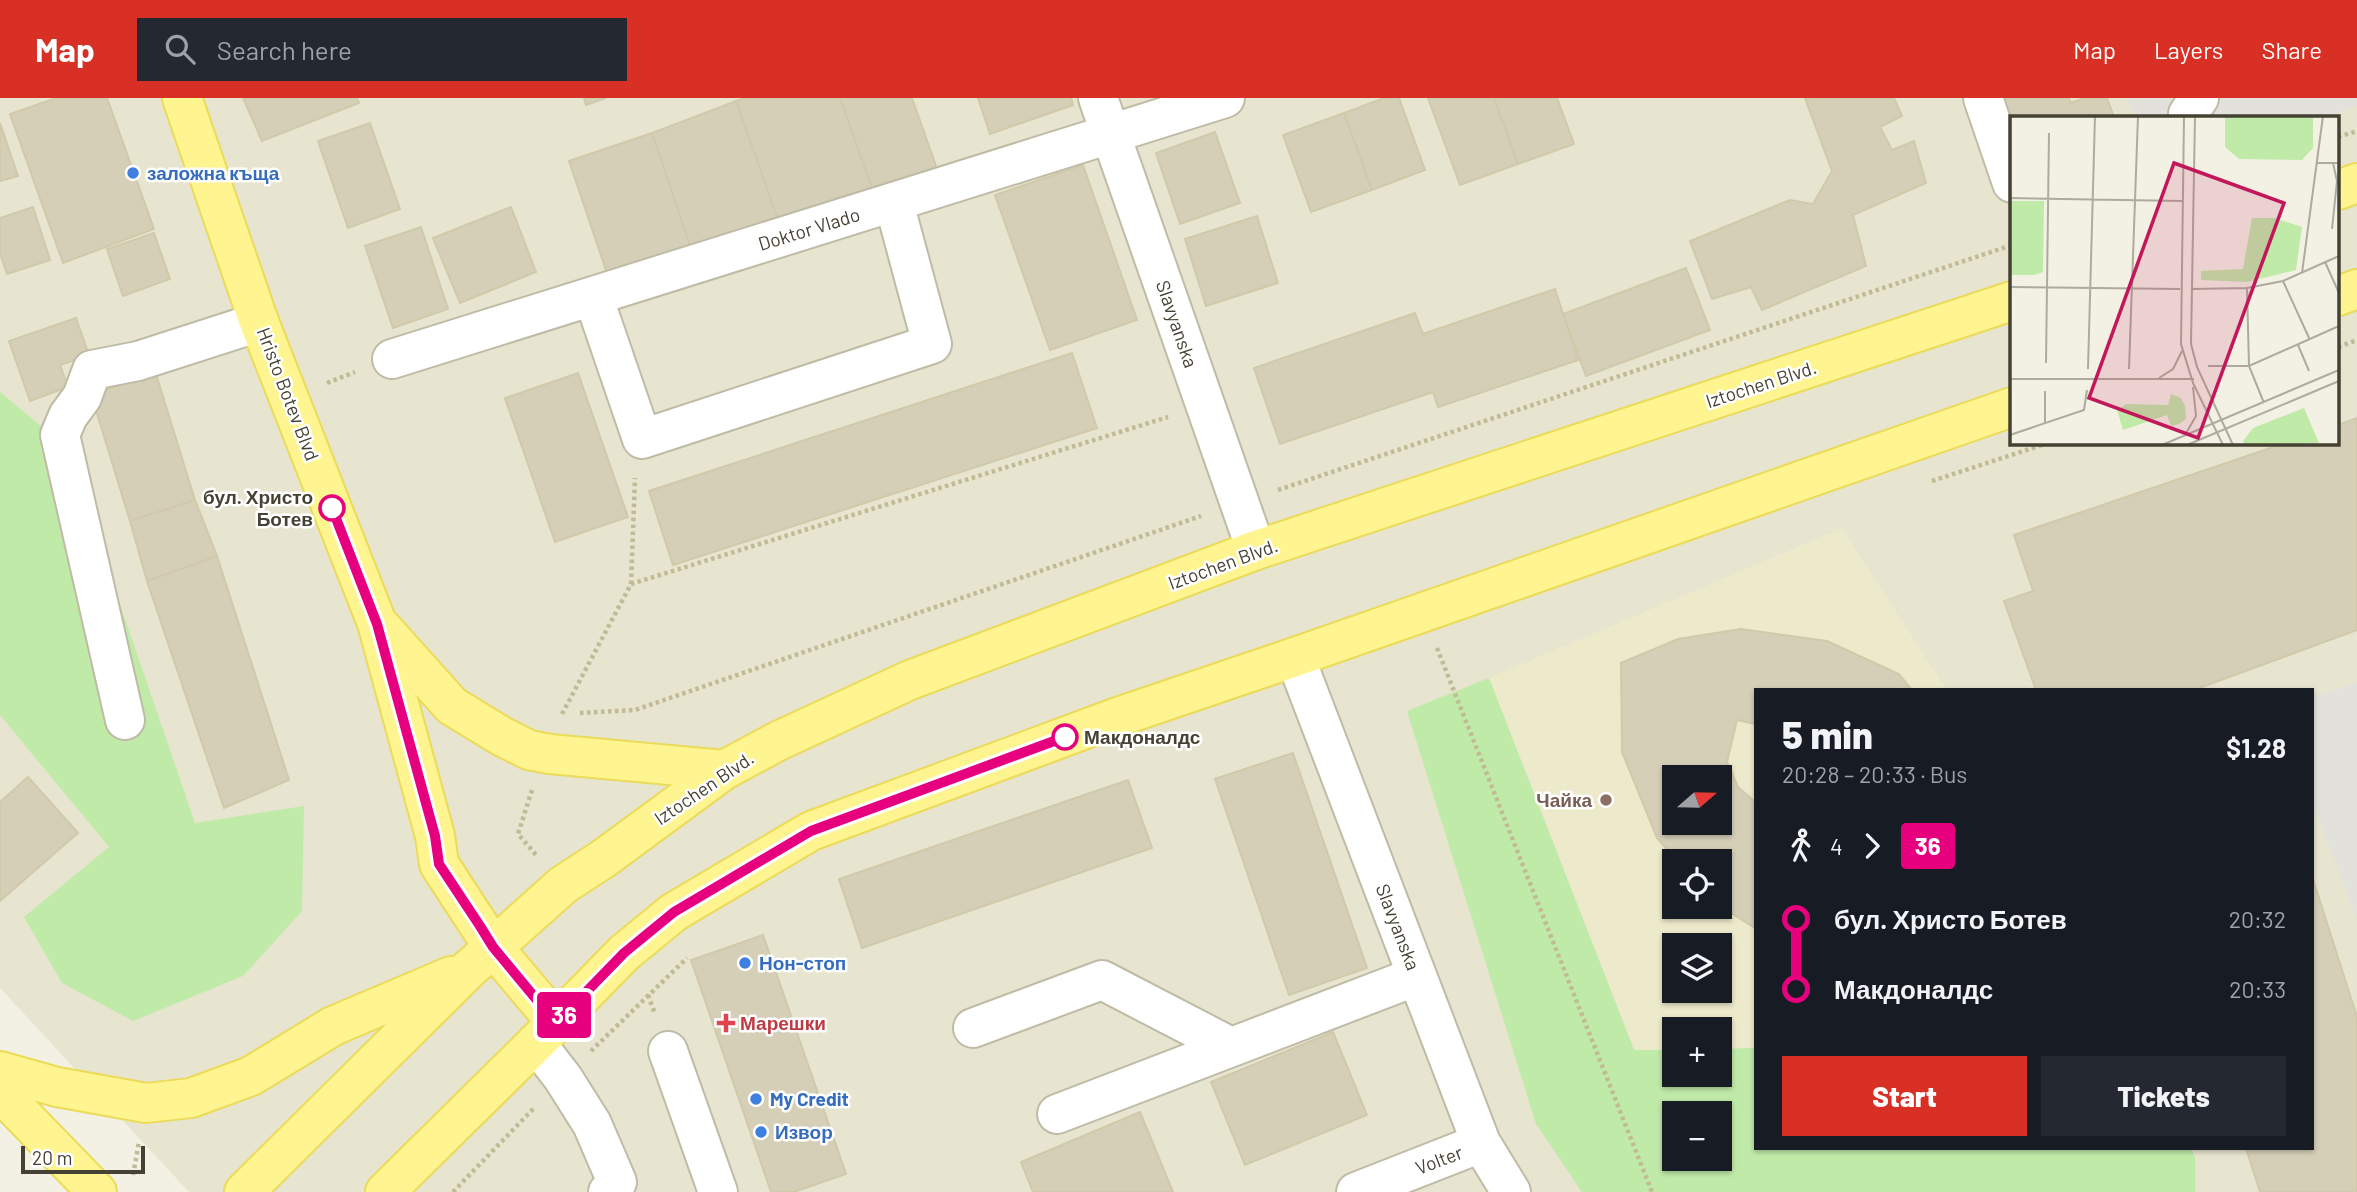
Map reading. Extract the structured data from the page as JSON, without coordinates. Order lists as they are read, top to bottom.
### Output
{
  "streets": {
    "main road": ["Iztochen Blvd.", "Hristo Botev Blvd"],
    "street": ["Doktor Vlado", "Slavyanska", "Volter"]
  },
  "crossings": [
    ["Doktor Vlado", "Slavyanska"],
    ["Slavyanska", "Iztochen Blvd."],
    ["Slavyanska", "Volter"],
    ["Iztochen Blvd.", "Hristo Botev Blvd"]
  ],
  "places": {
    "other": [
      "заложна къща",
      "бул. Христо Ботев",
      "Макдоналдс",
      "Чайка",
      "Нон-стоп",
      "My Credit",
      "Извор"
    ],
    "health": ["Марешки"]
  },
  "lines": ["bus line 36"],
  "scale_bar": "20 m",
  "north": "right",
  "page": {
    "header": "Map",
    "search": "Search here",
    "nav": ["Map", "Layers", "Share"],
    "on_map": "36",
    "heading": ["5 min", "20:28 – 20:33 · Bus", "$1.28"],
    "map_buttons": ["+", "−"],
    "legs": ["4", "36"],
    "list": [
      {
        "name": "бул. Христо Ботев",
        "value": "20:32"
      },
      {
        "name": "Макдоналдс",
        "value": "20:33"
      }
    ],
    "buttons": ["Start", "Tickets"],
    "scale": "20 m"
  }
}
